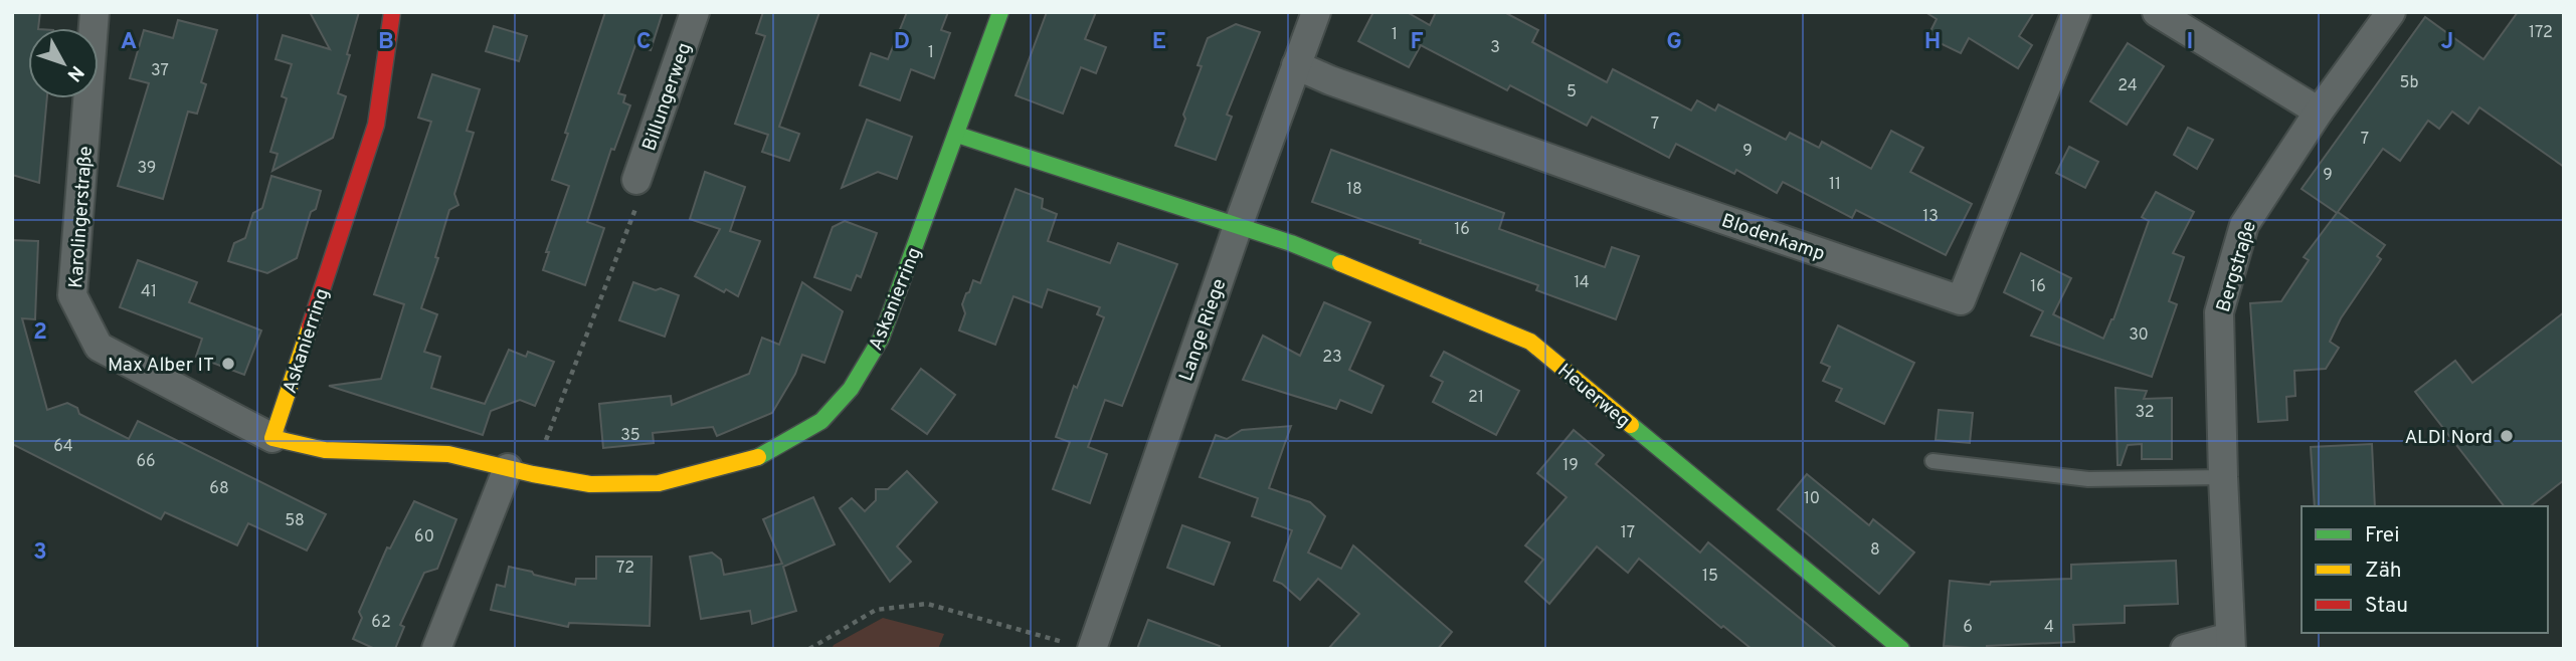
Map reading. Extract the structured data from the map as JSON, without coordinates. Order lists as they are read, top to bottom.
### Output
{
  "streets": {
    "street": [
      "Billungerweg",
      "Karolingerstraße",
      "Blodenkamp",
      "Bergstraße",
      "Askanierring",
      "Lange Riege",
      "Heuerweg"
    ]
  },
  "crossings": [
    ["Karolingerstraße", "Askanierring"],
    ["Blodenkamp", "Lange Riege"],
    ["Lange Riege", "Heuerweg"]
  ],
  "places": ["Max Alber IT", "ALDI Nord"],
  "house_numbers": [
    "172",
    "1",
    "3",
    "1",
    "37",
    "5b",
    "24",
    "5",
    "7",
    "7",
    "9",
    "39",
    "9",
    "11",
    "18",
    "13",
    "16",
    "14",
    "16",
    "41",
    "30",
    "23",
    "21",
    "32",
    "35",
    "64",
    "66",
    "19",
    "68",
    "10",
    "58",
    "17",
    "60",
    "8",
    "72",
    "15",
    "62",
    "6",
    "4"
  ],
  "legend": ["Frei", "Zäh", "Stau"],
  "north": "bottom right",
  "grid": {
    "columns": [
      "A",
      "B",
      "C",
      "D",
      "E",
      "F",
      "G",
      "H",
      "I",
      "J"
    ],
    "rows": ["2", "3"]
  }
}
